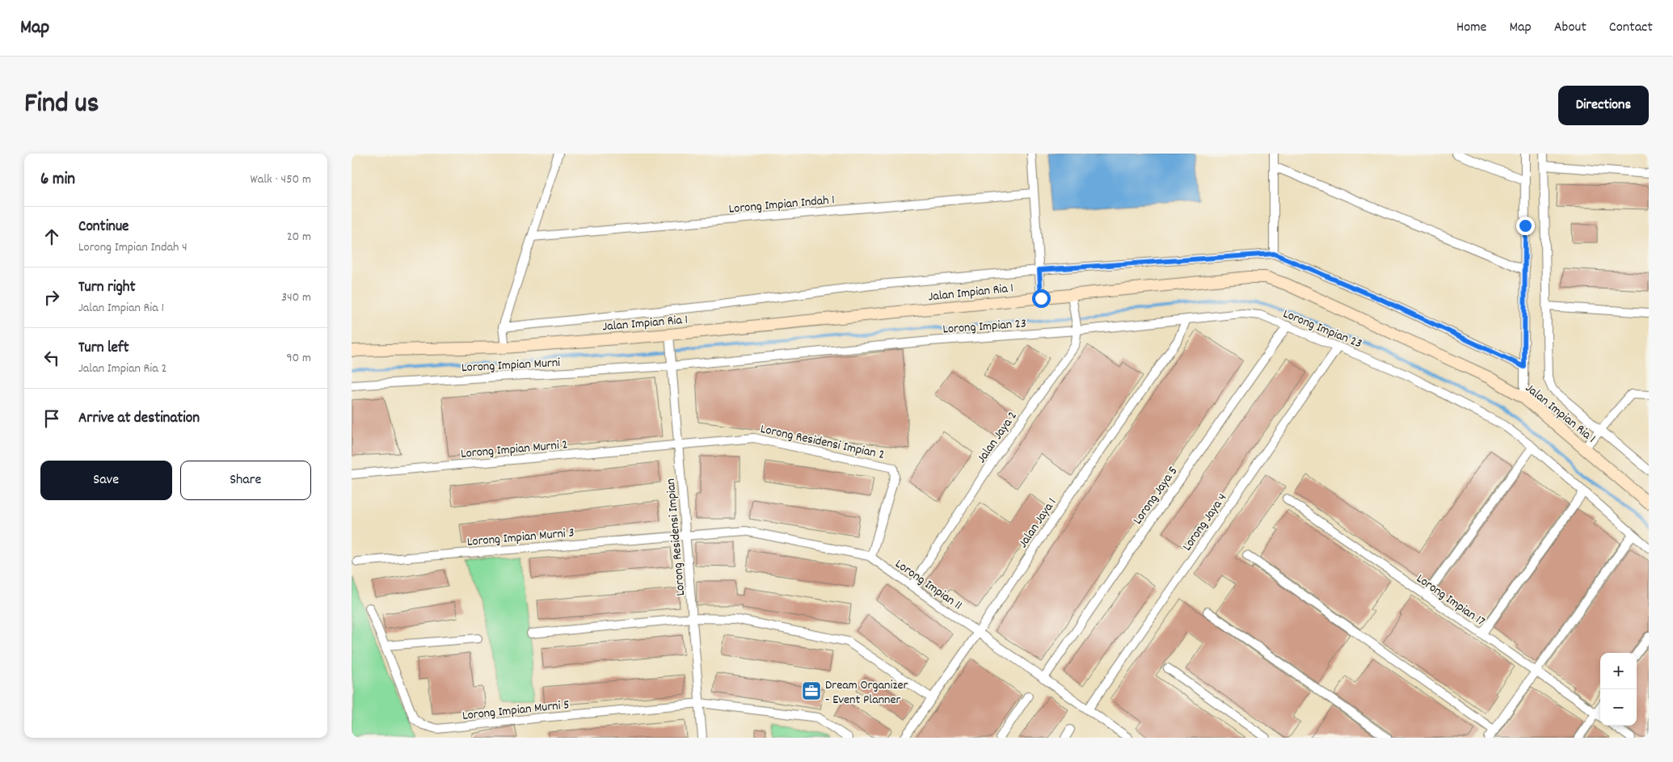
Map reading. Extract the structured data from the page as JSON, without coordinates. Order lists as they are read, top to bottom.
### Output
{
  "streets": {
    "street": [
      "Lorong Impian Indah 1",
      "Jalan Impian Ria 1",
      "Lorong Impian 23",
      "Lorong Impian Murni",
      "Jalan Jaya 2",
      "Lorong Residensi Impian 2",
      "Lorong Impian Murni 2",
      "Lorong Jaya 5",
      "Lorong Jaya 4",
      "Jalan Jaya 1",
      "Lorong Impian Murni 3",
      "Lorong Residensi Impian",
      "Lorong Impian 11",
      "Lorong Impian 17",
      "Lorong Impian Murni 5"
    ]
  },
  "crossings": [
    ["Jalan Impian Ria 1", "Jalan Jaya 2"],
    ["Jalan Impian Ria 1", "Lorong Residensi Impian"],
    ["Lorong Impian 23", "Lorong Impian Murni"],
    ["Lorong Impian 23", "Jalan Jaya 2"],
    ["Lorong Impian 23", "Lorong Jaya 5"],
    ["Lorong Impian 23", "Lorong Jaya 4"],
    ["Lorong Impian 23", "Jalan Jaya 1"],
    ["Lorong Impian 23", "Lorong Residensi Impian"],
    ["Lorong Impian Murni", "Lorong Residensi Impian"],
    ["Jalan Jaya 2", "Lorong Impian 11"],
    ["Lorong Residensi Impian 2", "Lorong Impian Murni 2"],
    ["Lorong Residensi Impian 2", "Lorong Residensi Impian"],
    ["Lorong Residensi Impian 2", "Lorong Impian 11"],
    ["Lorong Impian Murni 2", "Lorong Residensi Impian"],
    ["Lorong Jaya 5", "Lorong Impian 11"],
    ["Lorong Jaya 4", "Lorong Impian 11"],
    ["Jalan Jaya 1", "Lorong Impian 11"],
    ["Lorong Impian Murni 3", "Lorong Residensi Impian"],
    ["Lorong Impian Murni 3", "Lorong Impian 11"],
    ["Lorong Residensi Impian", "Lorong Impian 11"],
    ["Lorong Residensi Impian", "Lorong Impian Murni 5"]
  ],
  "places": {
    "office": ["Dream Organizer - Event Planner"]
  },
  "page": {
    "header": "Map",
    "nav": [
      "Home",
      "Map",
      "About",
      "Contact"
    ],
    "title": "Find us",
    "buttons": [
      "Directions",
      ["Save", "Share"]
    ],
    "heading": ["6 min", "Walk · 450 m"],
    "list": [
      ["Continue", "Lorong Impian Indah 4", "20 m"],
      ["Turn right", "Jalan Impian Ria 1", "340 m"],
      ["Turn left", "Jalan Impian Ria 2", "90 m"],
      "Arrive at destination"
    ],
    "map_buttons": ["+", "−"]
  }
}
